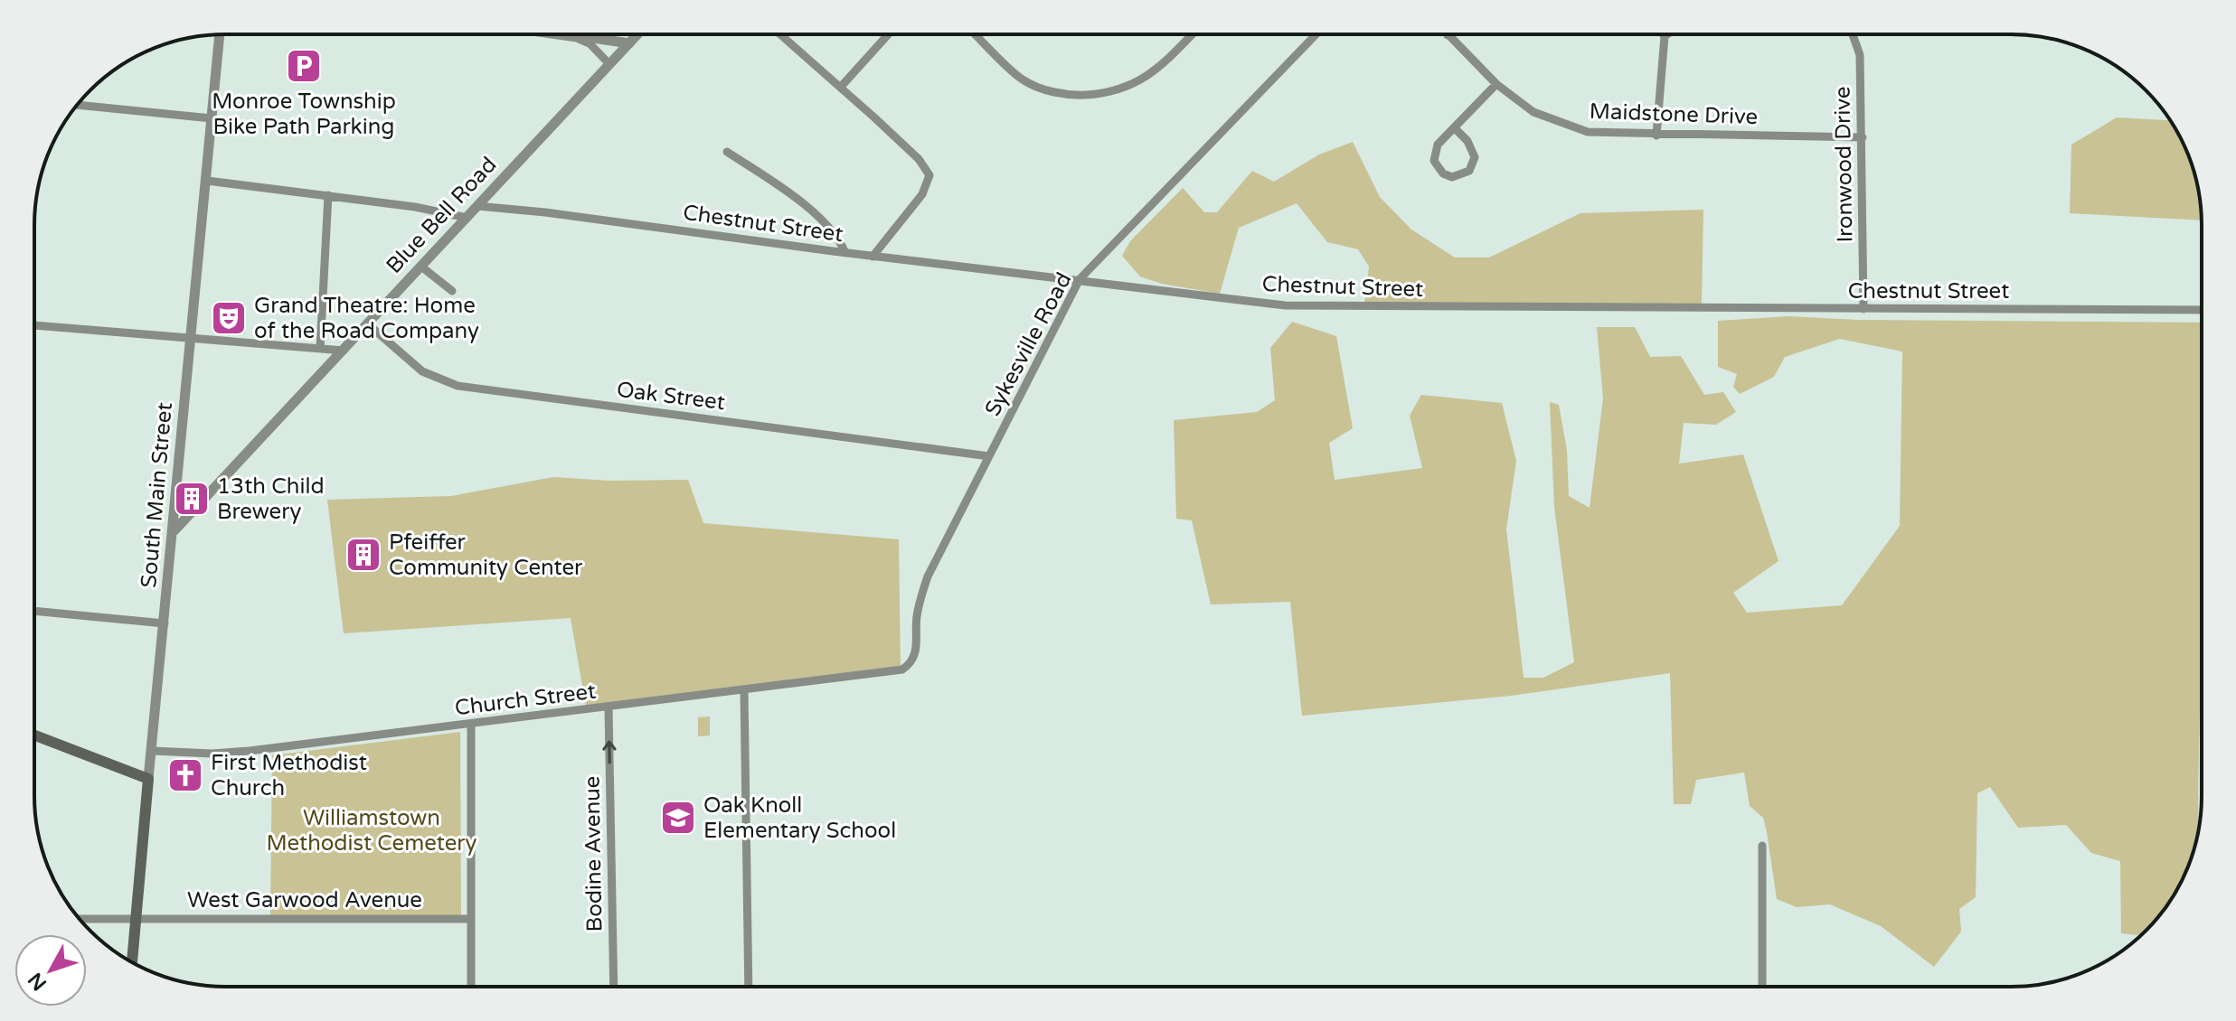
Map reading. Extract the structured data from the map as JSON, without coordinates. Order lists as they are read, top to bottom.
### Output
{
  "streets": {
    "main road": ["South Main Street"],
    "street": [
      "Maidstone Drive",
      "Ironwood Drive",
      "Blue Bell Road",
      "Chestnut Street",
      "Sykesville Road",
      "Oak Street",
      "Church Street",
      "Bodine Avenue",
      "West Garwood Avenue"
    ]
  },
  "crossings": [
    ["Maidstone Drive", "Ironwood Drive"],
    ["Ironwood Drive", "Chestnut Street"],
    ["Blue Bell Road", "Chestnut Street"],
    ["Blue Bell Road", "Oak Street"],
    ["Blue Bell Road", "South Main Street"],
    ["Chestnut Street", "Sykesville Road"],
    ["Sykesville Road", "Oak Street"],
    ["Sykesville Road", "Church Street"],
    ["South Main Street", "Church Street"],
    ["South Main Street", "West Garwood Avenue"],
    ["Church Street", "Bodine Avenue"]
  ],
  "one_way": ["Bodine Avenue"],
  "parks": ["Williamstown Methodist Cemetery"],
  "places": {
    "parking": ["Monroe Township Bike Path Parking"],
    "theatre": ["Grand Theatre: Home of the Road Company"],
    "building": ["13th Child Brewery", "Pfeiffer Community Center"],
    "church": ["First Methodist Church"],
    "school or university": ["Oak Knoll Elementary School"]
  },
  "north": "bottom left"
}
